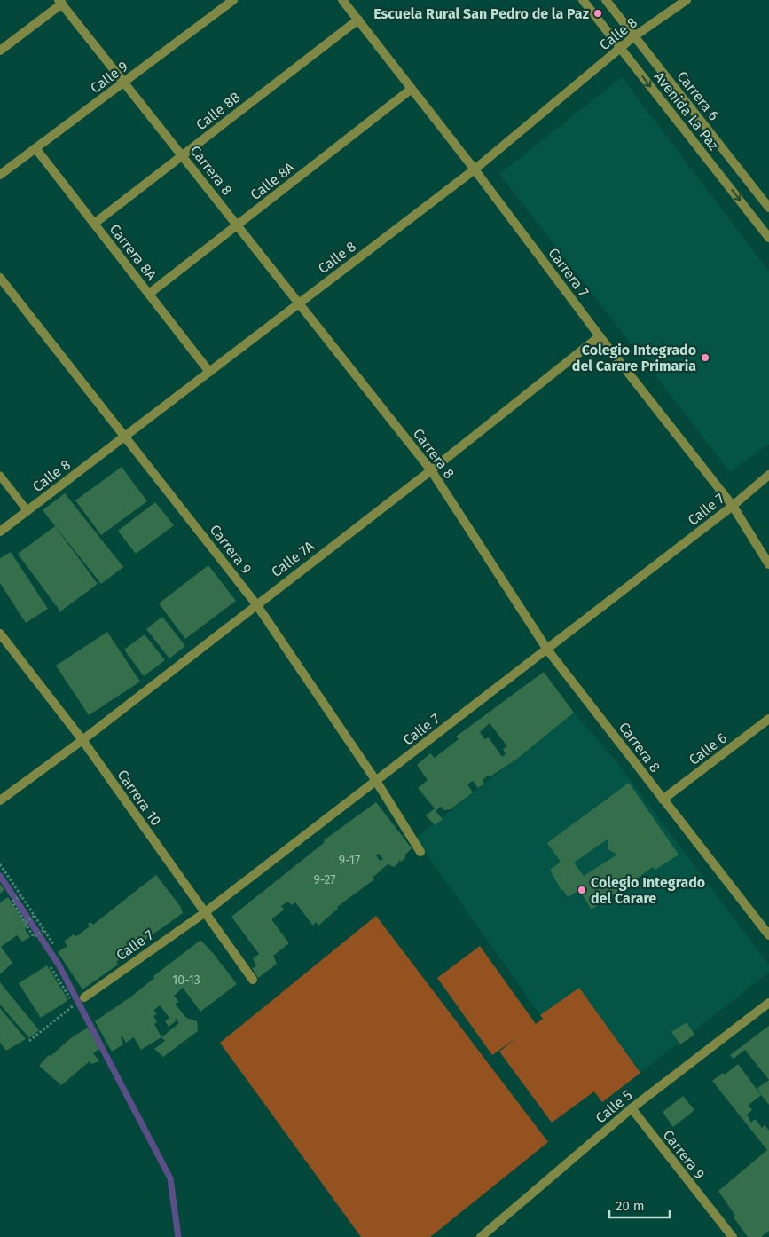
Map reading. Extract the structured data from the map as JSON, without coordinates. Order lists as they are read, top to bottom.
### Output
{
  "streets": {
    "street": [
      "Calle 8",
      "Calle 9",
      "Carrera 6",
      "Calle 8B",
      "Avenida La Paz",
      "Carrera 8",
      "Calle 8A",
      "Carrera 8A",
      "Carrera 7",
      "Calle 7",
      "Carrera 9",
      "Calle 7A",
      "Calle 6",
      "Carrera 10",
      "Calle 5"
    ]
  },
  "crossings": [
    ["Calle 8", "Carrera 6"],
    ["Calle 8", "Avenida La Paz"],
    ["Calle 8", "Carrera 8"],
    ["Calle 8", "Carrera 8A"],
    ["Calle 8", "Carrera 7"],
    ["Calle 8", "Carrera 9"],
    ["Calle 9", "Carrera 8"],
    ["Calle 9", "Carrera 8A"],
    ["Calle 8B", "Carrera 8"],
    ["Calle 8B", "Carrera 8A"],
    ["Calle 8B", "Carrera 7"],
    ["Carrera 8", "Calle 8A"],
    ["Carrera 8", "Calle 7"],
    ["Carrera 8", "Calle 7A"],
    ["Carrera 8", "Calle 6"],
    ["Calle 8A", "Carrera 8A"],
    ["Calle 8A", "Carrera 7"],
    ["Carrera 7", "Calle 7"],
    ["Carrera 7", "Calle 7A"],
    ["Calle 7", "Carrera 9"],
    ["Calle 7", "Carrera 10"],
    ["Carrera 9", "Calle 7A"],
    ["Carrera 9", "Calle 5"],
    ["Calle 7A", "Carrera 10"]
  ],
  "one_way": ["Avenida La Paz"],
  "places": ["Escuela Rural San Pedro de la Paz", "Colegio Integrado del Carare Primaria", "Colegio Integrado del Carare"],
  "house_numbers": ["9-17", "9-27", "10-13"],
  "scale_bar": "20 m"
}
